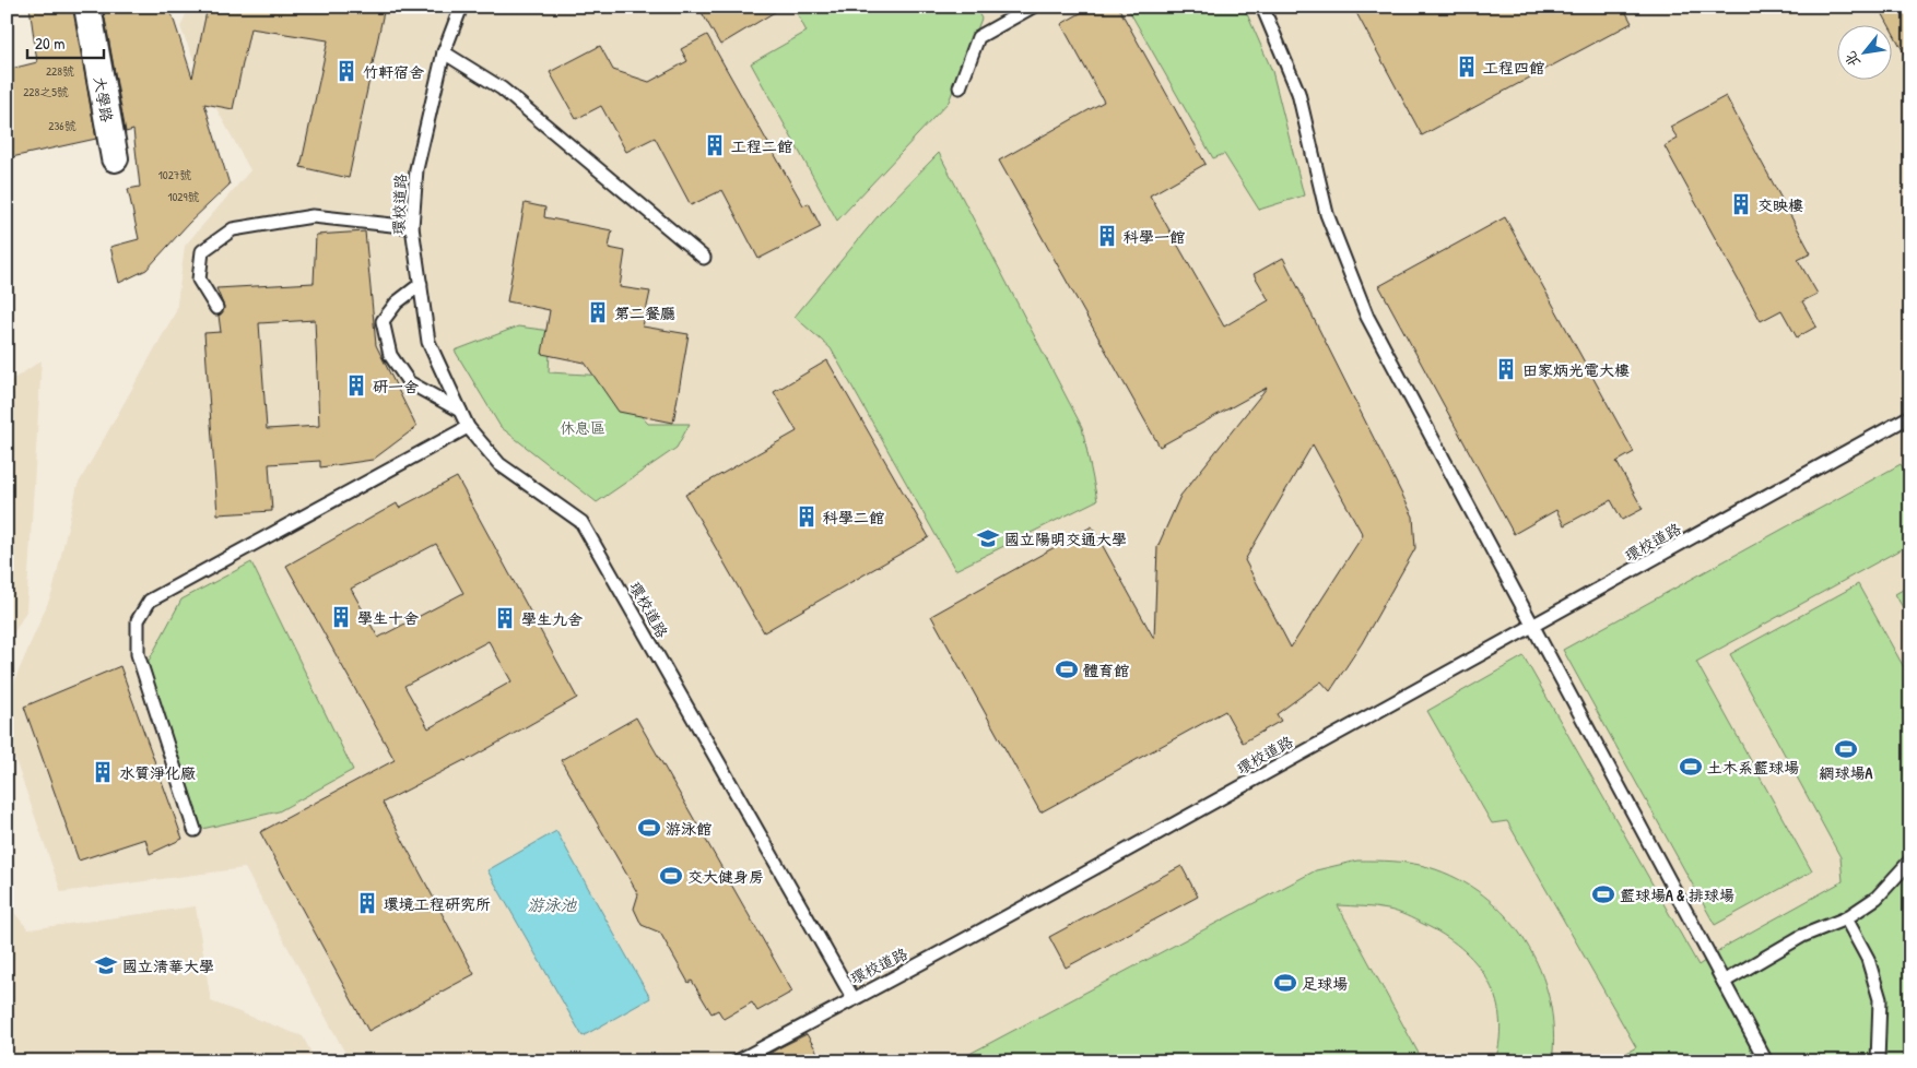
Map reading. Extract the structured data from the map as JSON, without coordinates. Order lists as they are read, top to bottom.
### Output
{
  "streets": {
    "street": ["大學路"],
    "lane": ["環校道路"]
  },
  "water": ["游泳池"],
  "parks": ["休息區"],
  "places": {
    "building": [
      "工程四館",
      "竹軒宿舍",
      "工程二館",
      "交映樓",
      "科學一館",
      "第二餐廳",
      "田家炳光電大樓",
      "研一舍",
      "科學二館",
      "學生十舍",
      "學生九舍",
      "水質淨化廠",
      "環境工程研究所"
    ],
    "school or university": ["國立陽明交通大學", "國立清華大學"],
    "sports": [
      "體育館",
      "網球場A",
      "土木系籃球場",
      "游泳館",
      "交大健身房",
      "籃球場A & 排球場",
      "足球場"
    ]
  },
  "house_numbers": [
    "228號",
    "228之5號",
    "236號",
    "1027號",
    "1029號"
  ],
  "scale_bar": "20 m",
  "north": "bottom left"
}
